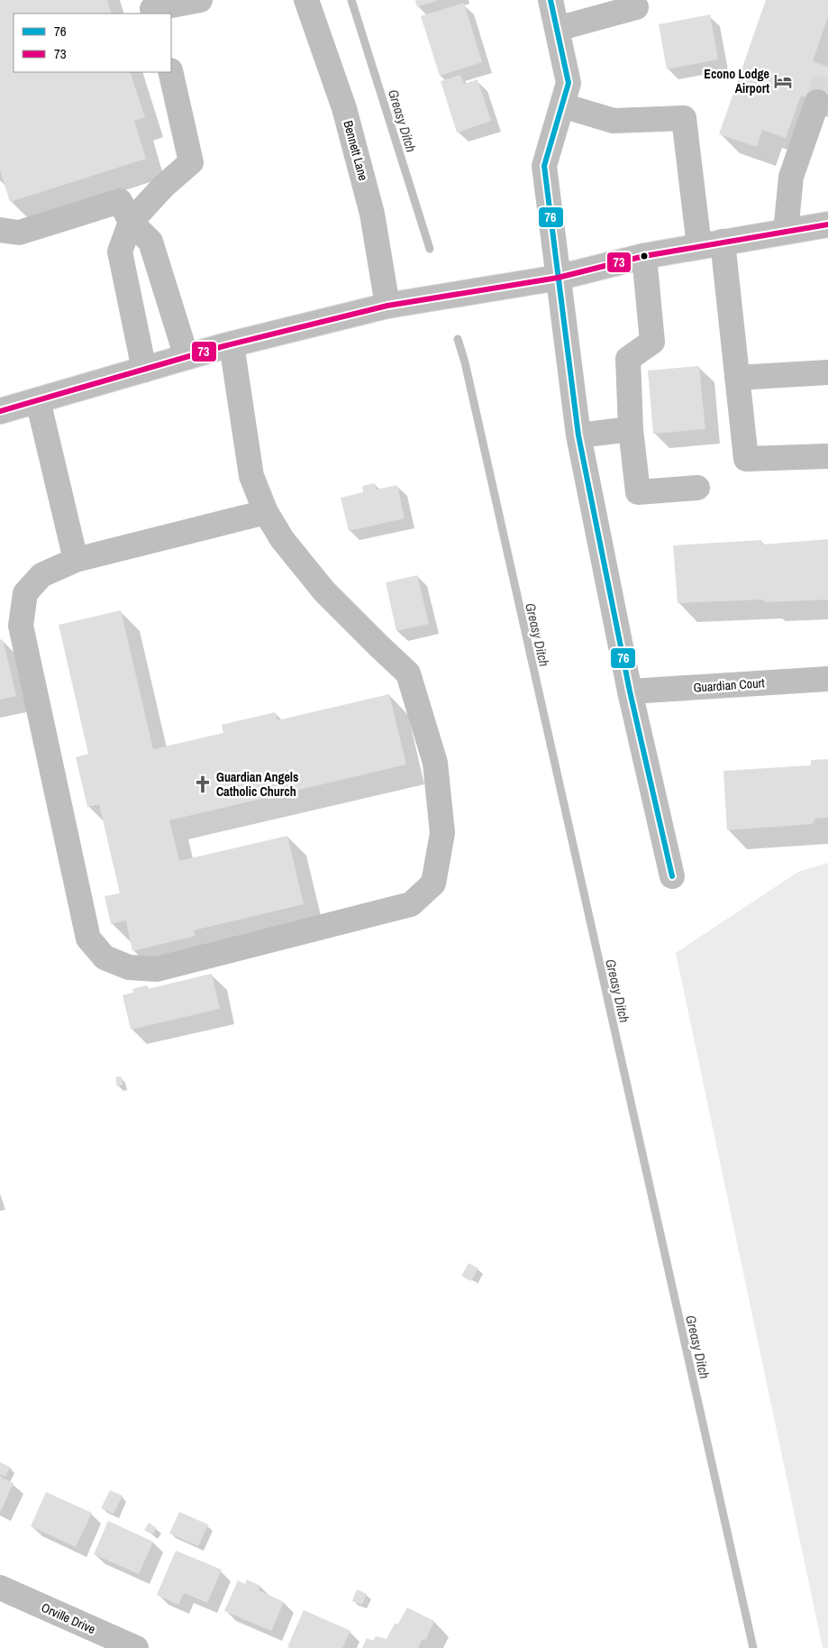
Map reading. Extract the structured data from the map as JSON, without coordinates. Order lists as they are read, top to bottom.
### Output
{
  "streets": {
    "street": ["Bennett Lane", "Guardian Court", "Orville Drive"]
  },
  "water": ["Greasy Ditch"],
  "places": {
    "hotel": ["Econo Lodge Airport"],
    "church": ["Guardian Angels Catholic Church"]
  },
  "lines": ["transit line 76", "transit line 73"],
  "legend": ["76", "73"]
}
